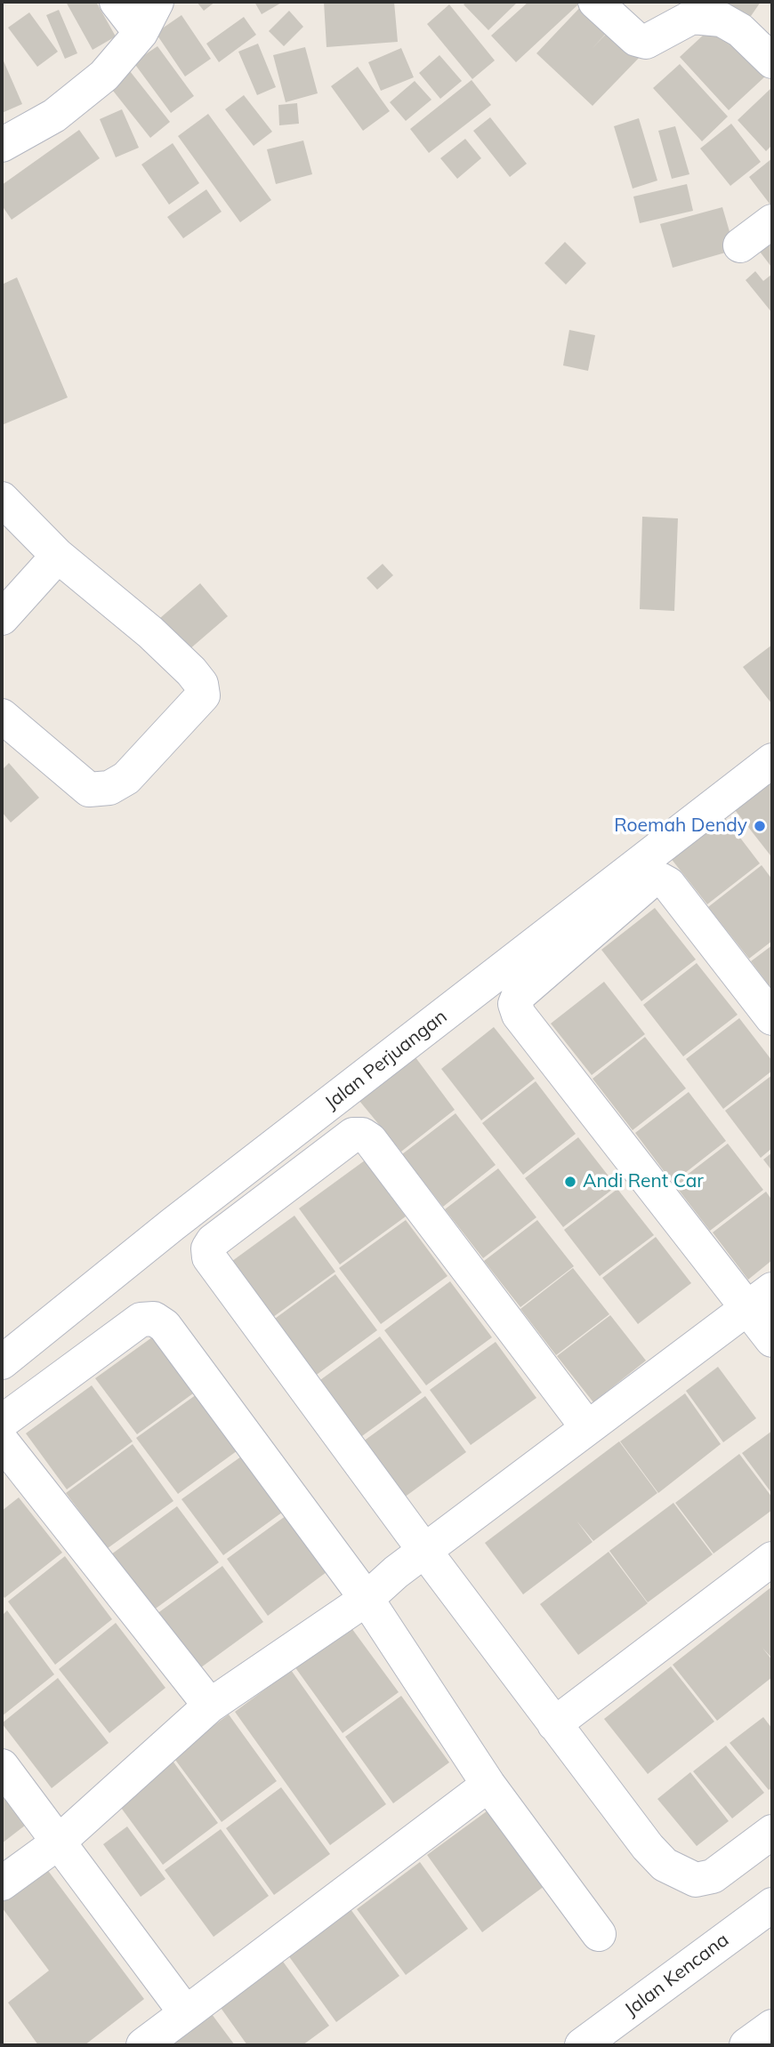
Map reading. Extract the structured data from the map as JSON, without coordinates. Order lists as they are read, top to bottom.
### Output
{
  "streets": {
    "street": ["Jalan Perjuangan", "Jalan Kencana"]
  },
  "places": ["Roemah Dendy", "Andi Rent Car"]
}
